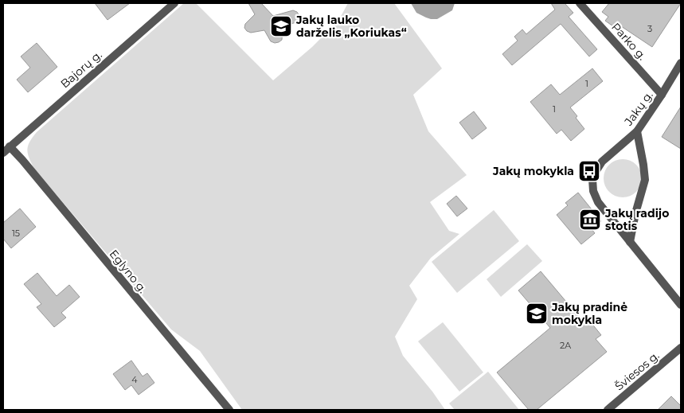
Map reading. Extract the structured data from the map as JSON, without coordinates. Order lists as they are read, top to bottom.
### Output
{
  "streets": {
    "street": [
      "Parko g.",
      "Bajorų g.",
      "Jakų g.",
      "Eglyno g.",
      "Šviesos g."
    ]
  },
  "crossings": [
    ["Parko g.", "Jakų g."],
    ["Bajorų g.", "Eglyno g."]
  ],
  "places": {
    "school or university": ["Jakų lauko darželis „Koriukas“", "Jakų pradinė mokykla"],
    "bus stop": ["Jakų mokykla"],
    "museum": ["Jakų radijo stotis"]
  },
  "house_numbers": [
    "3",
    "1",
    "1",
    "15",
    "2A",
    "4"
  ]
}
